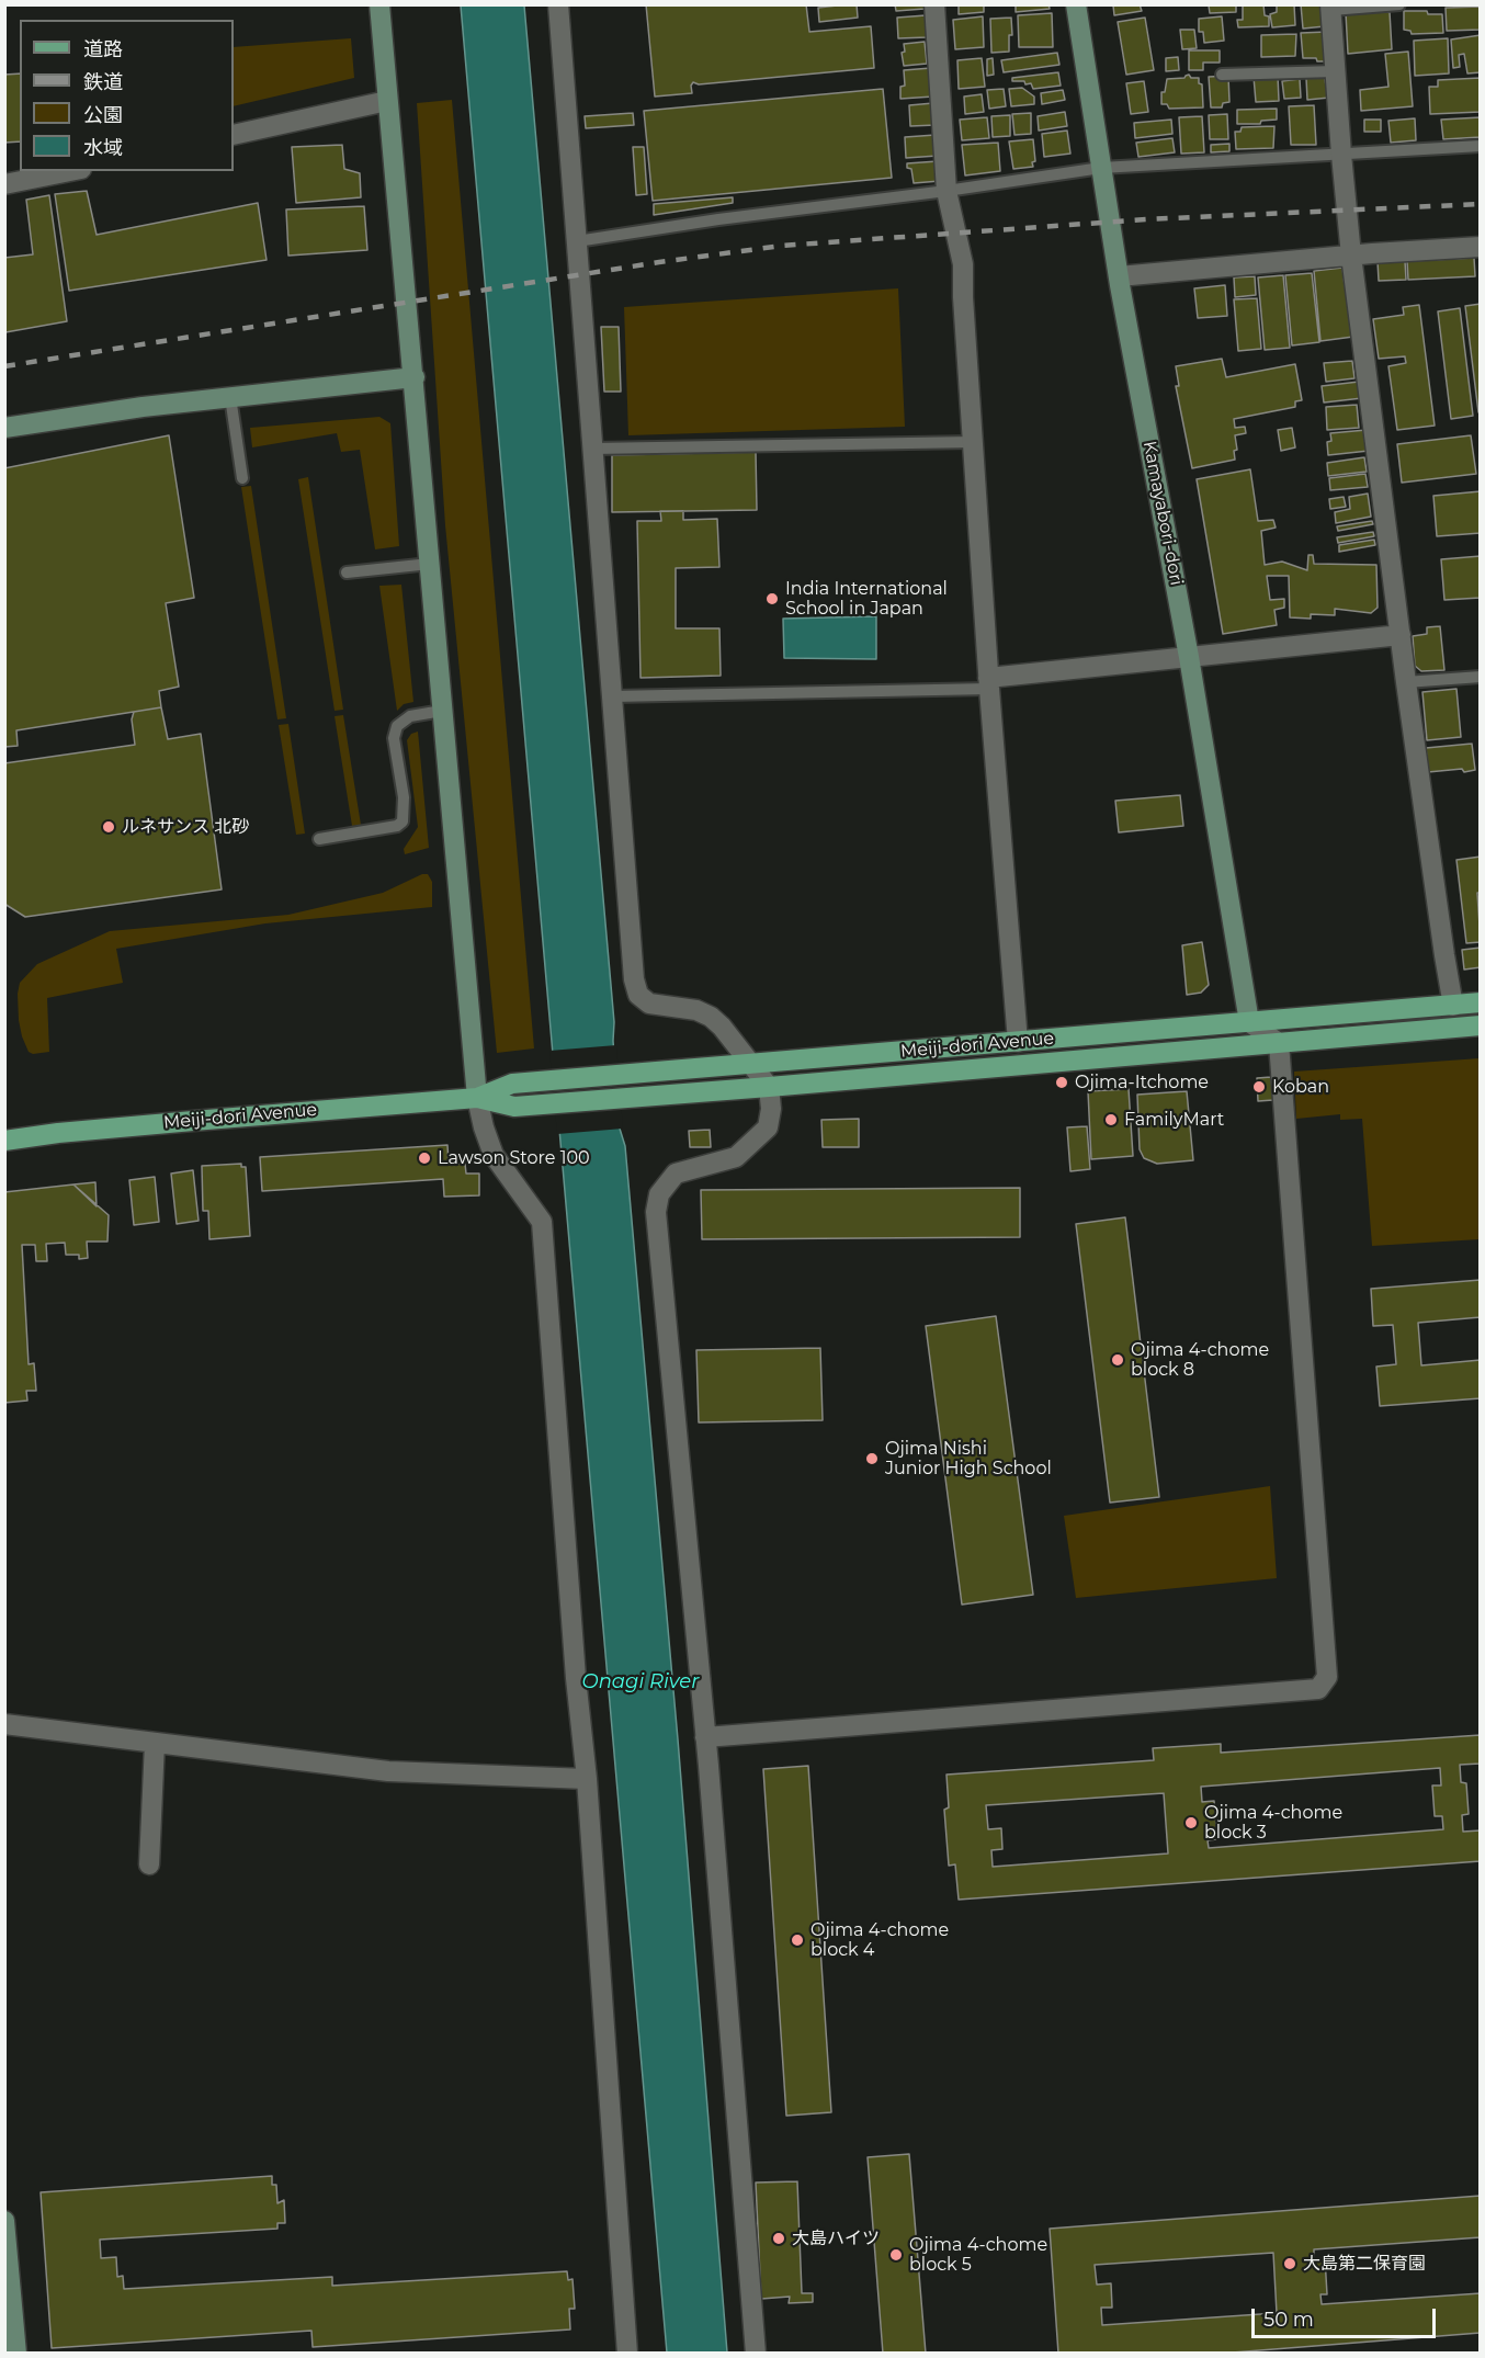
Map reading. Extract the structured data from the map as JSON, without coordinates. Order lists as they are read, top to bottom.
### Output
{
  "streets": {
    "main road": ["Meiji-dori Avenue"],
    "street": ["Kamayabori-dori"]
  },
  "crossings": [
    ["Kamayabori-dori", "Meiji-dori Avenue"]
  ],
  "water": ["Onagi River"],
  "places": [
    "India International School in Japan",
    "ルネサンス 北砂",
    "Ojima-Itchome",
    "Koban",
    "FamilyMart",
    "Lawson Store 100",
    "Ojima 4-chome block 8",
    "Ojima Nishi Junior High School",
    "Ojima 4-chome block 3",
    "Ojima 4-chome block 4",
    "大島ハイツ",
    "Ojima 4-chome block 5",
    "大島第二保育園"
  ],
  "legend": [
    "道路",
    "鉄道",
    "公園",
    "水域"
  ],
  "scale_bar": "50 m"
}
